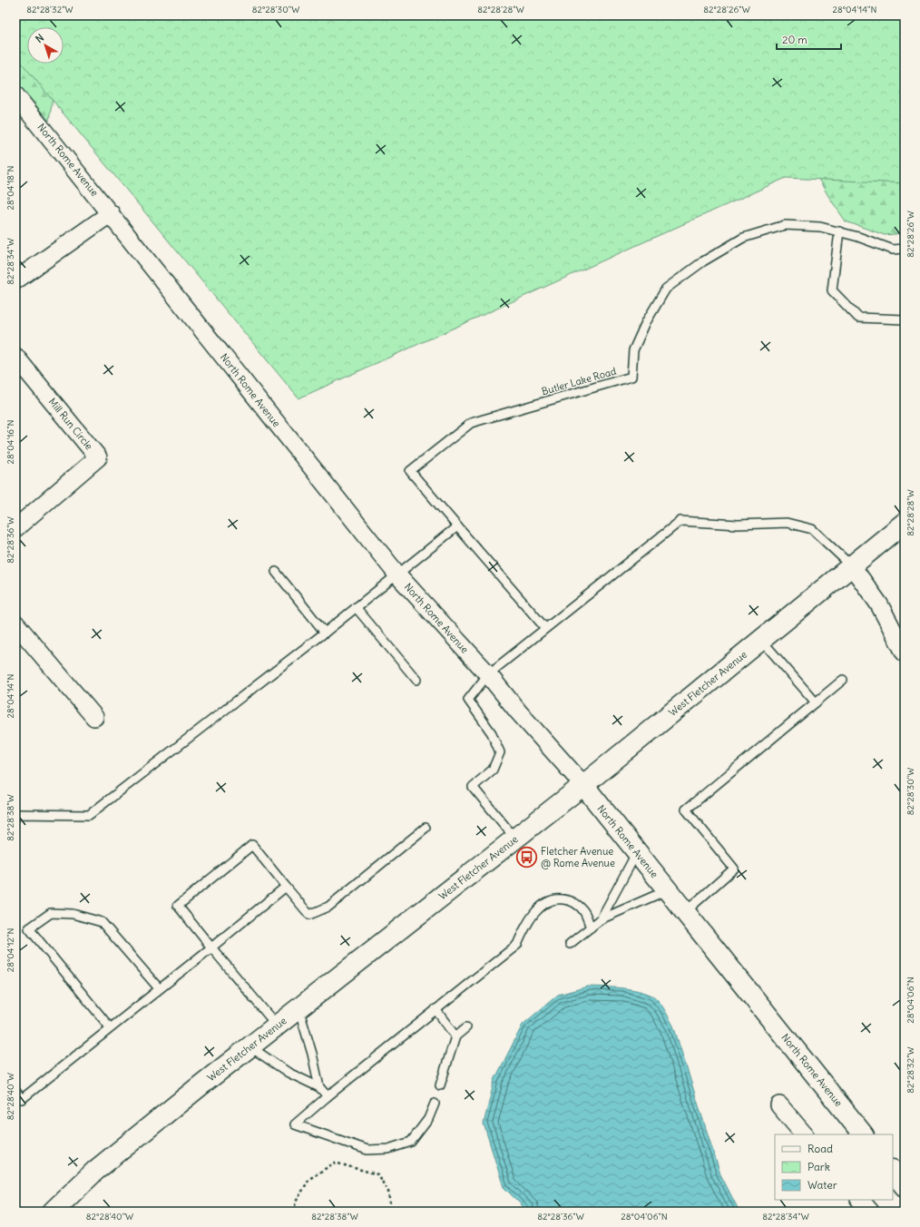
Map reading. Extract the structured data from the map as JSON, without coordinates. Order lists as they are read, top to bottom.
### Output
{
  "streets": {
    "main road": ["North Rome Avenue", "West Fletcher Avenue"],
    "street": ["Mill Run Circle"],
    "lane": ["Butler Lake Road"]
  },
  "crossings": [
    ["North Rome Avenue", "West Fletcher Avenue"]
  ],
  "places": {
    "bus stop": ["Fletcher Avenue @ Rome Avenue"]
  },
  "legend": ["Road", "Park", "Water"],
  "scale_bar": "20 m",
  "north": "top left",
  "coordinates": [
    "82°28'32\"W",
    "82°28'30\"W",
    "82°28'28\"W",
    "82°28'26\"W",
    "28°04'14\"N",
    "28°04'18\"N",
    "82°28'34\"W",
    "28°04'16\"N",
    "82°28'36\"W",
    "82°28'38\"W",
    "28°04'12\"N",
    "28°04'06\"N",
    "82°28'40\"W"
  ]
}
